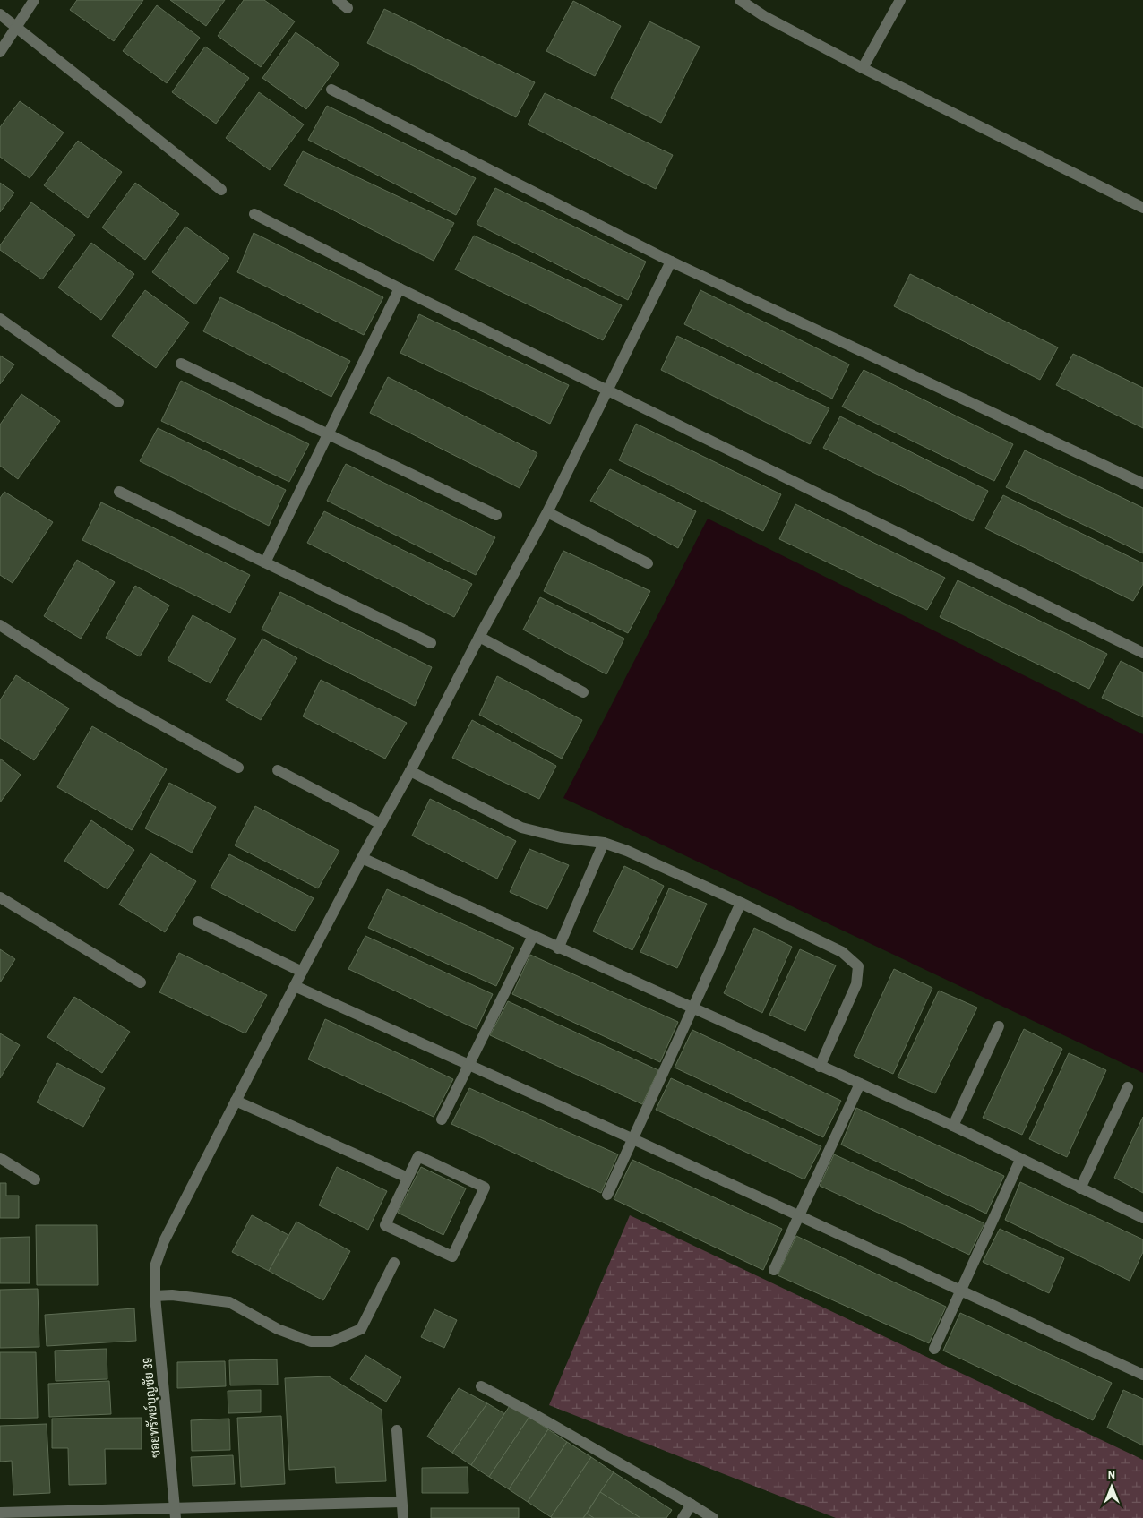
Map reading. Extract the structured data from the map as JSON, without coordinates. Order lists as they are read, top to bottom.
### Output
{
  "streets": {
    "street": ["ซอยทรัพย์บุญชัย 39"]
  },
  "north": "top"
}
